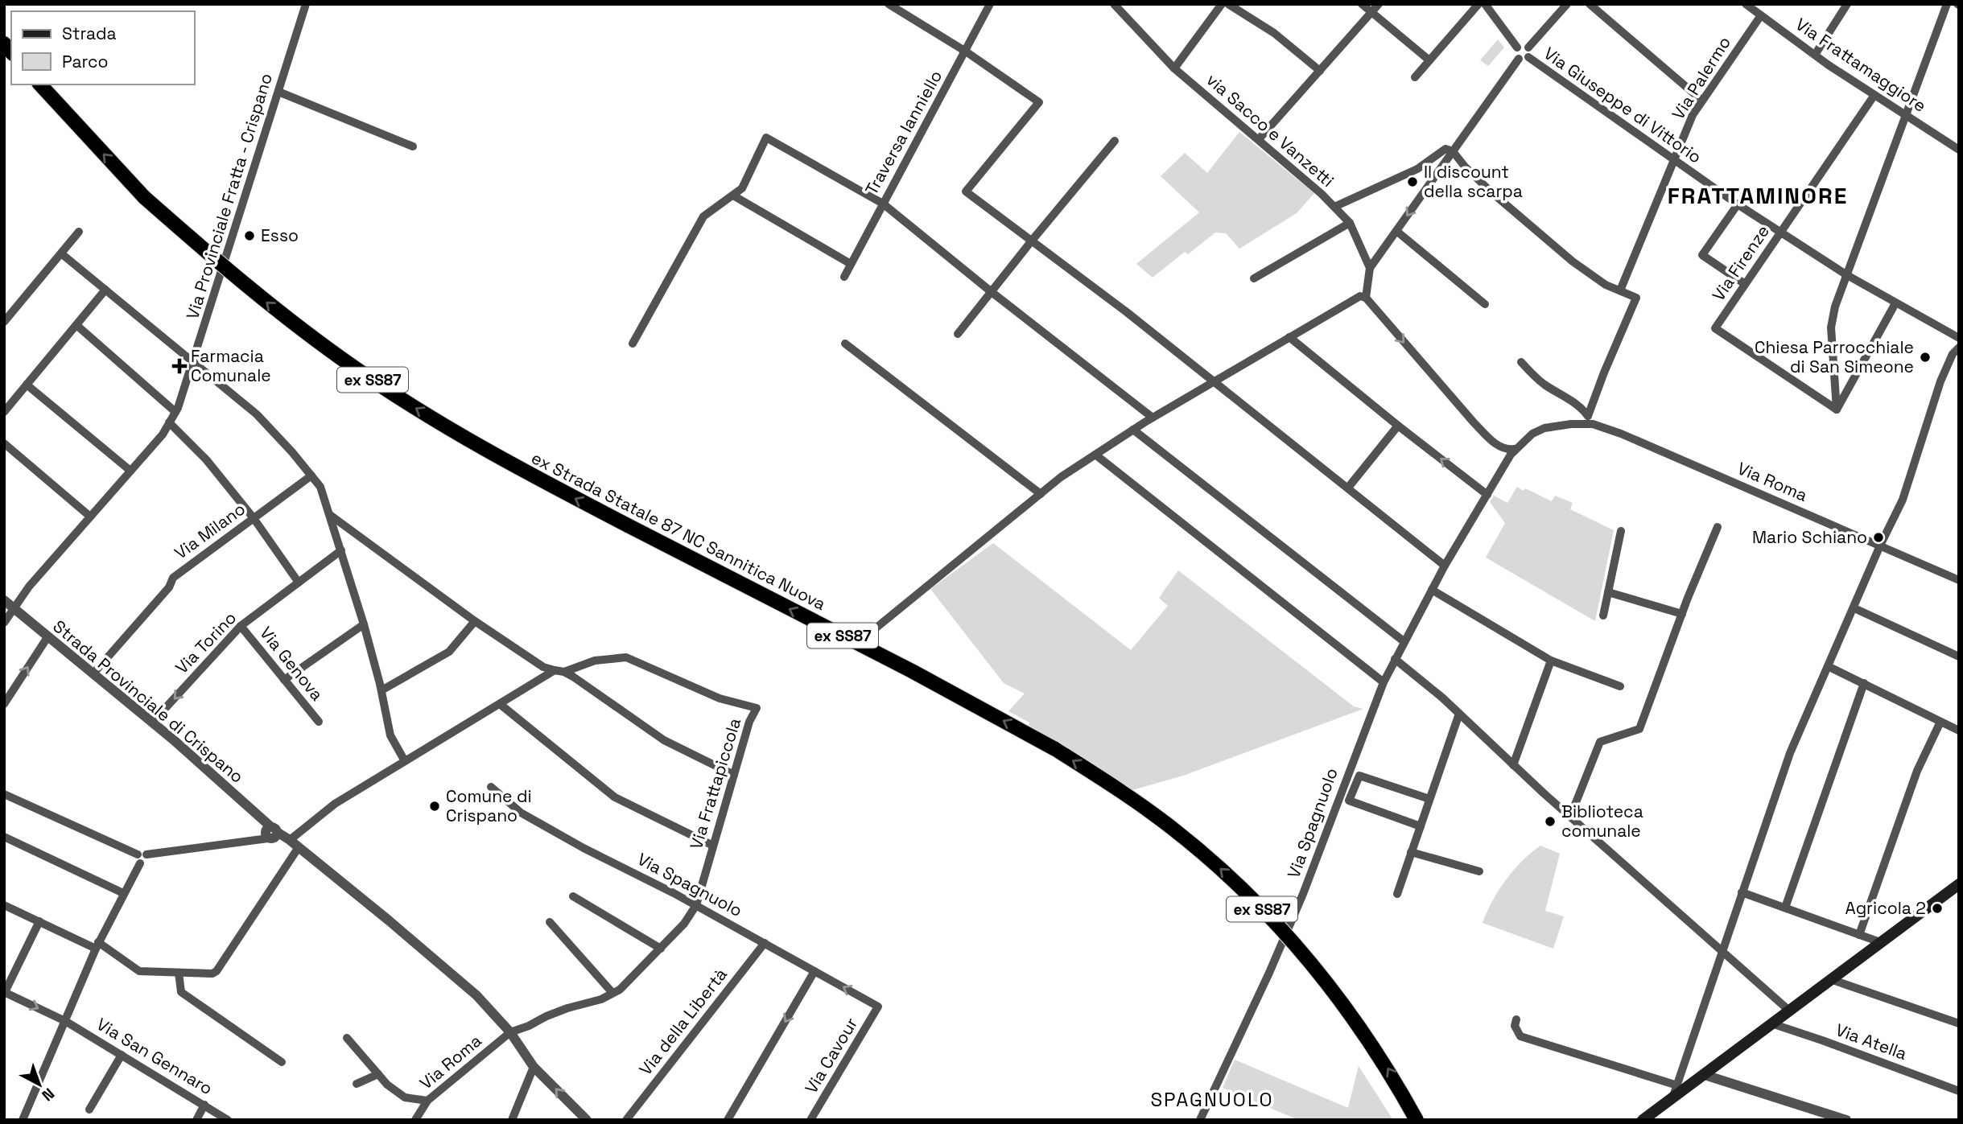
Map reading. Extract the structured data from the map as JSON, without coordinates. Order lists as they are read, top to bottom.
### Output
{
  "streets": {
    "highway": ["ex SS87", "ex Strada Statale 87 NC Sannitica Nuova"],
    "street": [
      "Via Frattamaggiore",
      "Via Palermo",
      "Via Giuseppe di Vittorio",
      "via Sacco e Vanzetti",
      "Traversa Ianniello",
      "Via Provinciale Fratta - Crispano",
      "Via Firenze",
      "Via Roma",
      "Via Milano",
      "Via Torino",
      "Via Genova",
      "Strada Provinciale di Crispano",
      "Via Frattapiccola",
      "Via Spagnuolo",
      "Via della Libertà",
      "Via Atella",
      "Via Cavour",
      "Via San Gennaro"
    ]
  },
  "crossings": [
    ["Via Frattamaggiore", "Via Palermo"],
    ["Via Frattamaggiore", "Via Firenze"],
    ["Via Palermo", "Via Giuseppe di Vittorio"],
    ["Via Giuseppe di Vittorio", "Via Firenze"],
    ["Via Provinciale Fratta - Crispano", "Strada Provinciale di Crispano"],
    ["Via Roma", "Strada Provinciale di Crispano"],
    ["Via Roma", "Via Frattapiccola"],
    ["Via Roma", "Via Spagnuolo"],
    ["Via Milano", "Strada Provinciale di Crispano"],
    ["Via Torino", "Via Genova"],
    ["Via Torino", "Strada Provinciale di Crispano"],
    ["Strada Provinciale di Crispano", "Via Frattapiccola"],
    ["Via Frattapiccola", "Via Spagnuolo"],
    ["Via Spagnuolo", "Via della Libertà"],
    ["Via Spagnuolo", "Via Cavour"]
  ],
  "one_way": ["ex Strada Statale 87 NC Sannitica Nuova", "Via Torino"],
  "districts": ["FRATTAMINORE", "SPAGNUOLO"],
  "places": {
    "other": [
      "Il discount della scarpa",
      "Esso",
      "Chiesa Parrocchiale di San Simeone",
      "Mario Schiano",
      "Comune di Crispano",
      "Biblioteca comunale",
      "Agricola 2"
    ],
    "health": ["Farmacia Comunale"]
  },
  "legend": ["Strada", "Parco"],
  "north": "bottom right"
}
